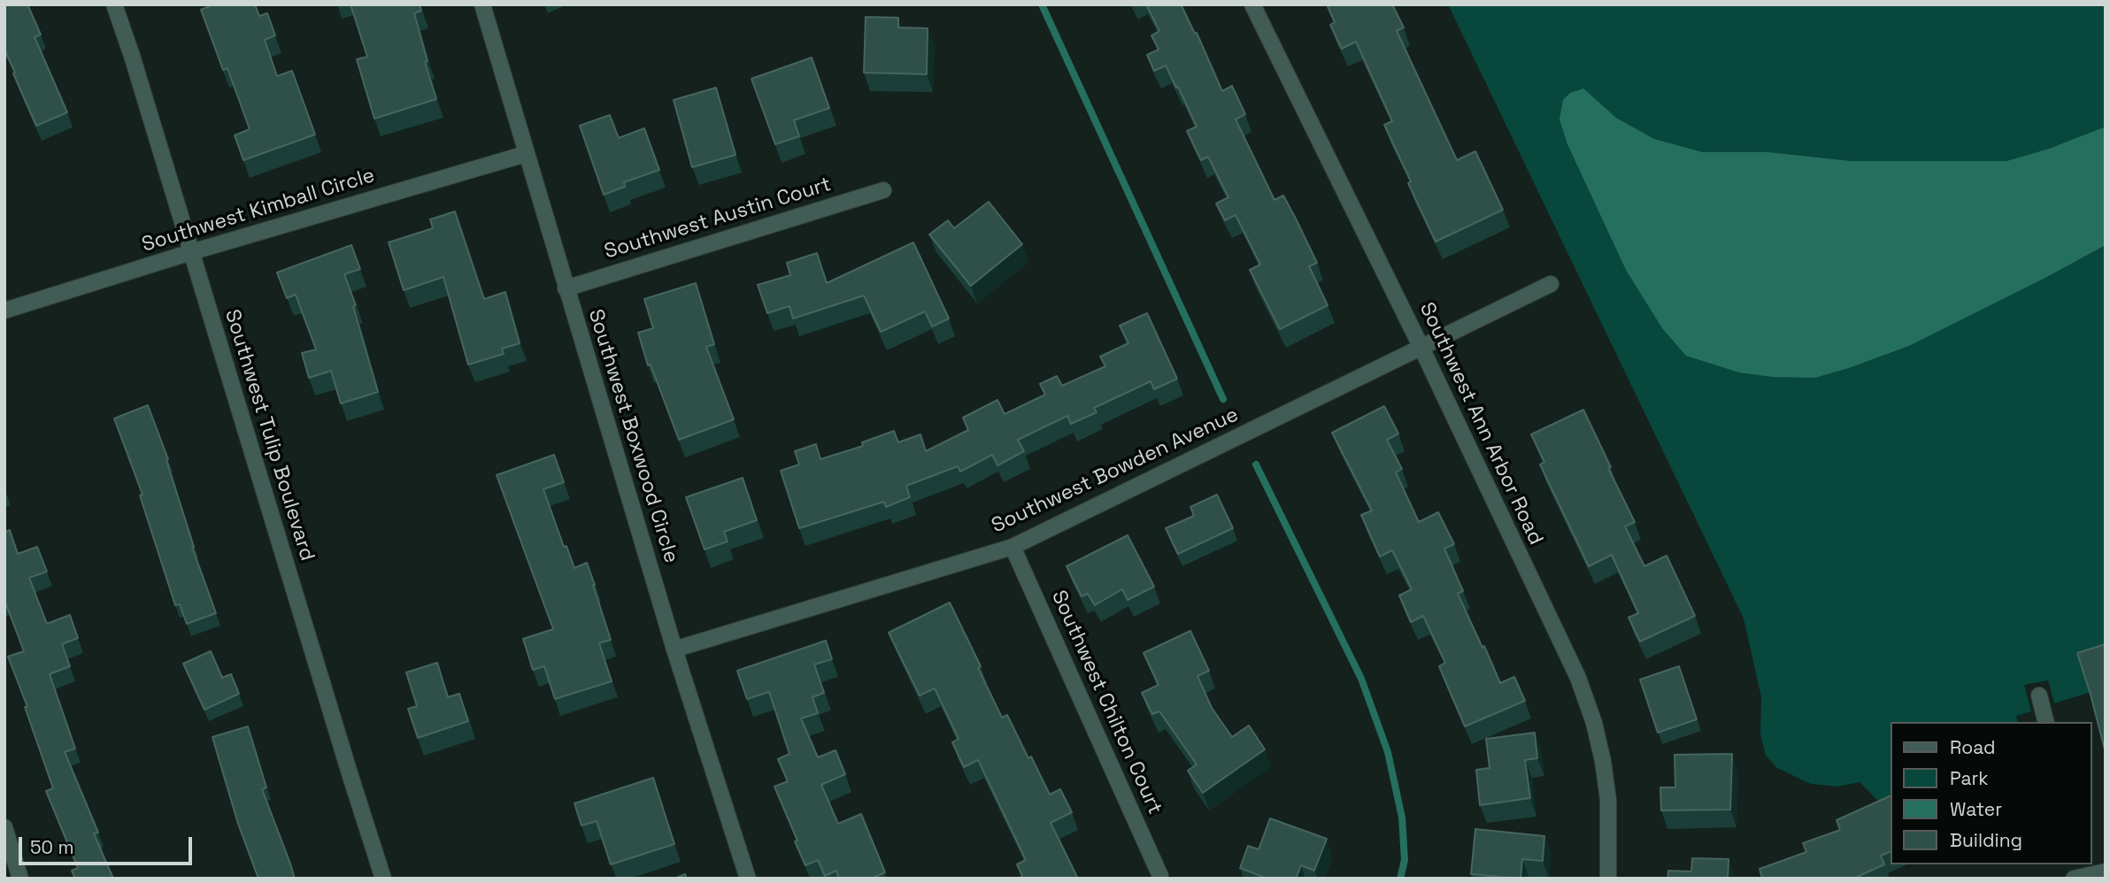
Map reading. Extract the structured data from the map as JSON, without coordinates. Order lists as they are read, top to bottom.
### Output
{
  "streets": {
    "street": [
      "Southwest Kimball Circle",
      "Southwest Austin Court",
      "Southwest Ann Arbor Road",
      "Southwest Tulip Boulevard",
      "Southwest Boxwood Circle",
      "Southwest Bowden Avenue",
      "Southwest Chilton Court"
    ]
  },
  "crossings": [
    ["Southwest Kimball Circle", "Southwest Tulip Boulevard"],
    ["Southwest Kimball Circle", "Southwest Boxwood Circle"],
    ["Southwest Austin Court", "Southwest Boxwood Circle"],
    ["Southwest Ann Arbor Road", "Southwest Bowden Avenue"],
    ["Southwest Boxwood Circle", "Southwest Bowden Avenue"],
    ["Southwest Bowden Avenue", "Southwest Chilton Court"]
  ],
  "legend": [
    "Road",
    "Park",
    "Water",
    "Building"
  ],
  "scale_bar": "50 m"
}
